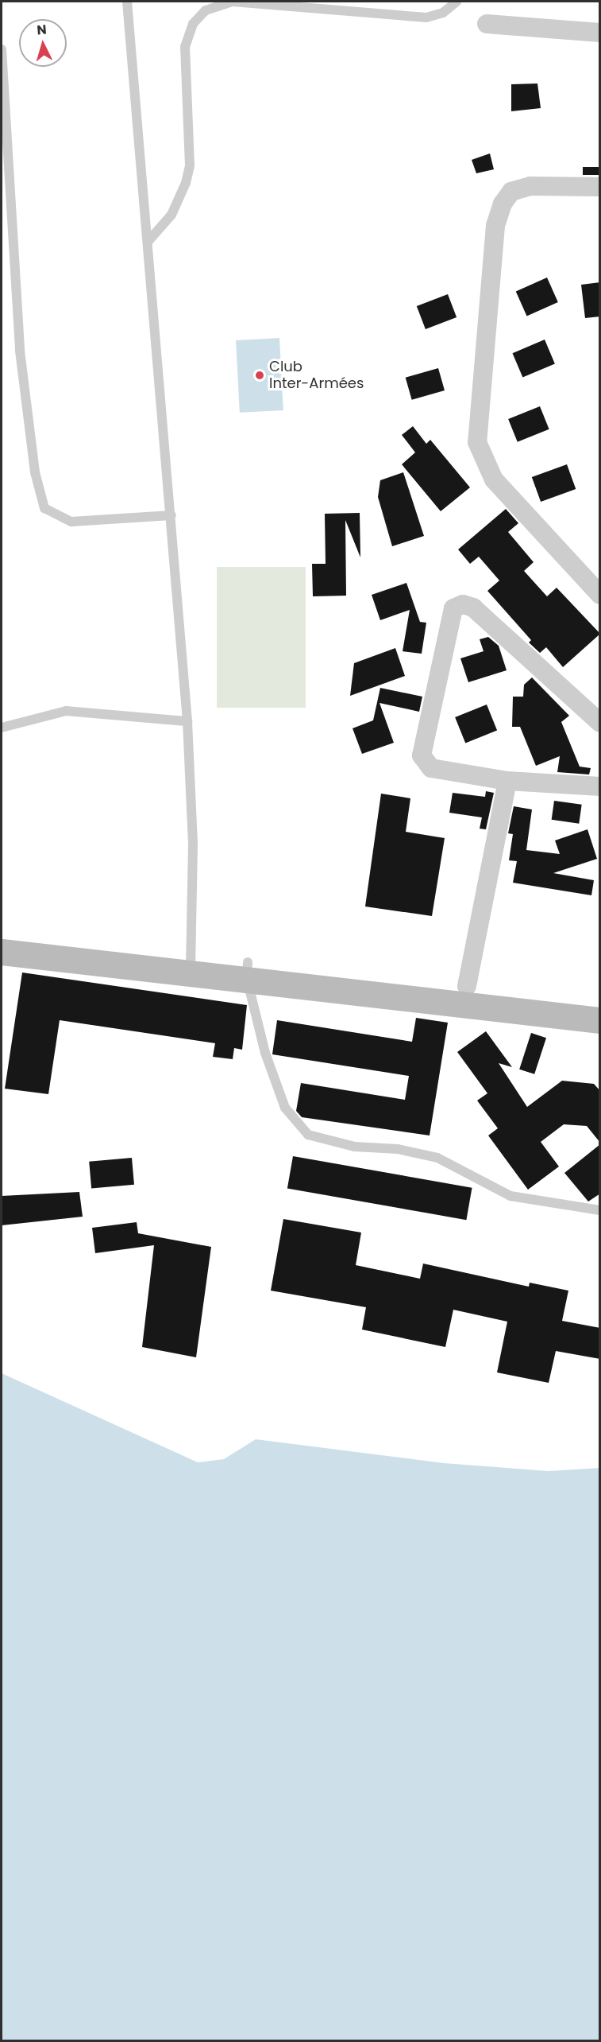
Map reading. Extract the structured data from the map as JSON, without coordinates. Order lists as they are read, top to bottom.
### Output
{
  "places": ["Club Inter-Armées"],
  "north": "top"
}
